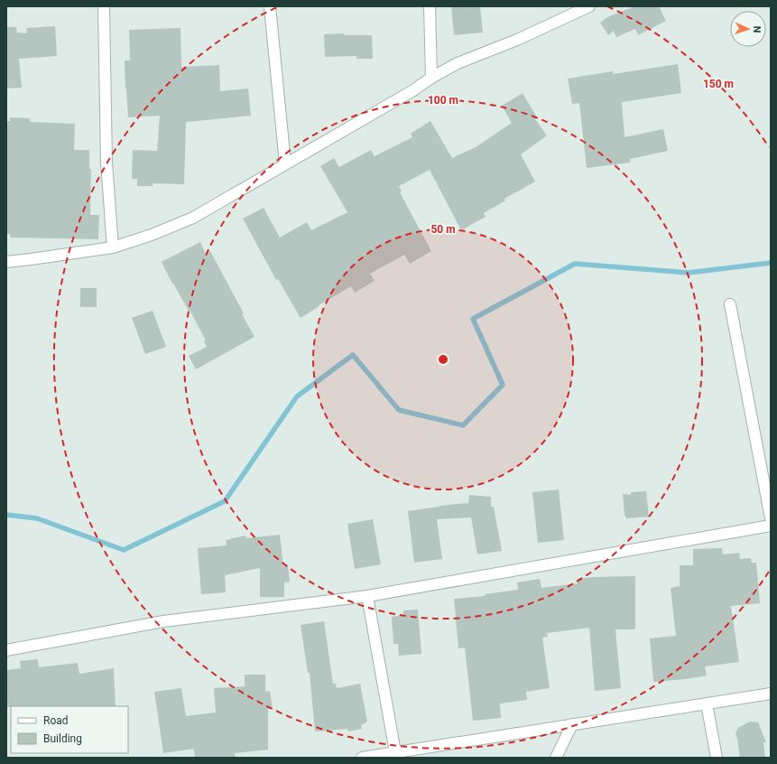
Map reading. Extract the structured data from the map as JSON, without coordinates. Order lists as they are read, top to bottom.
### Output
{
  "legend": ["Road", "Building"],
  "north": "right",
  "rings": ["150 m", "100 m", "50 m"]
}
